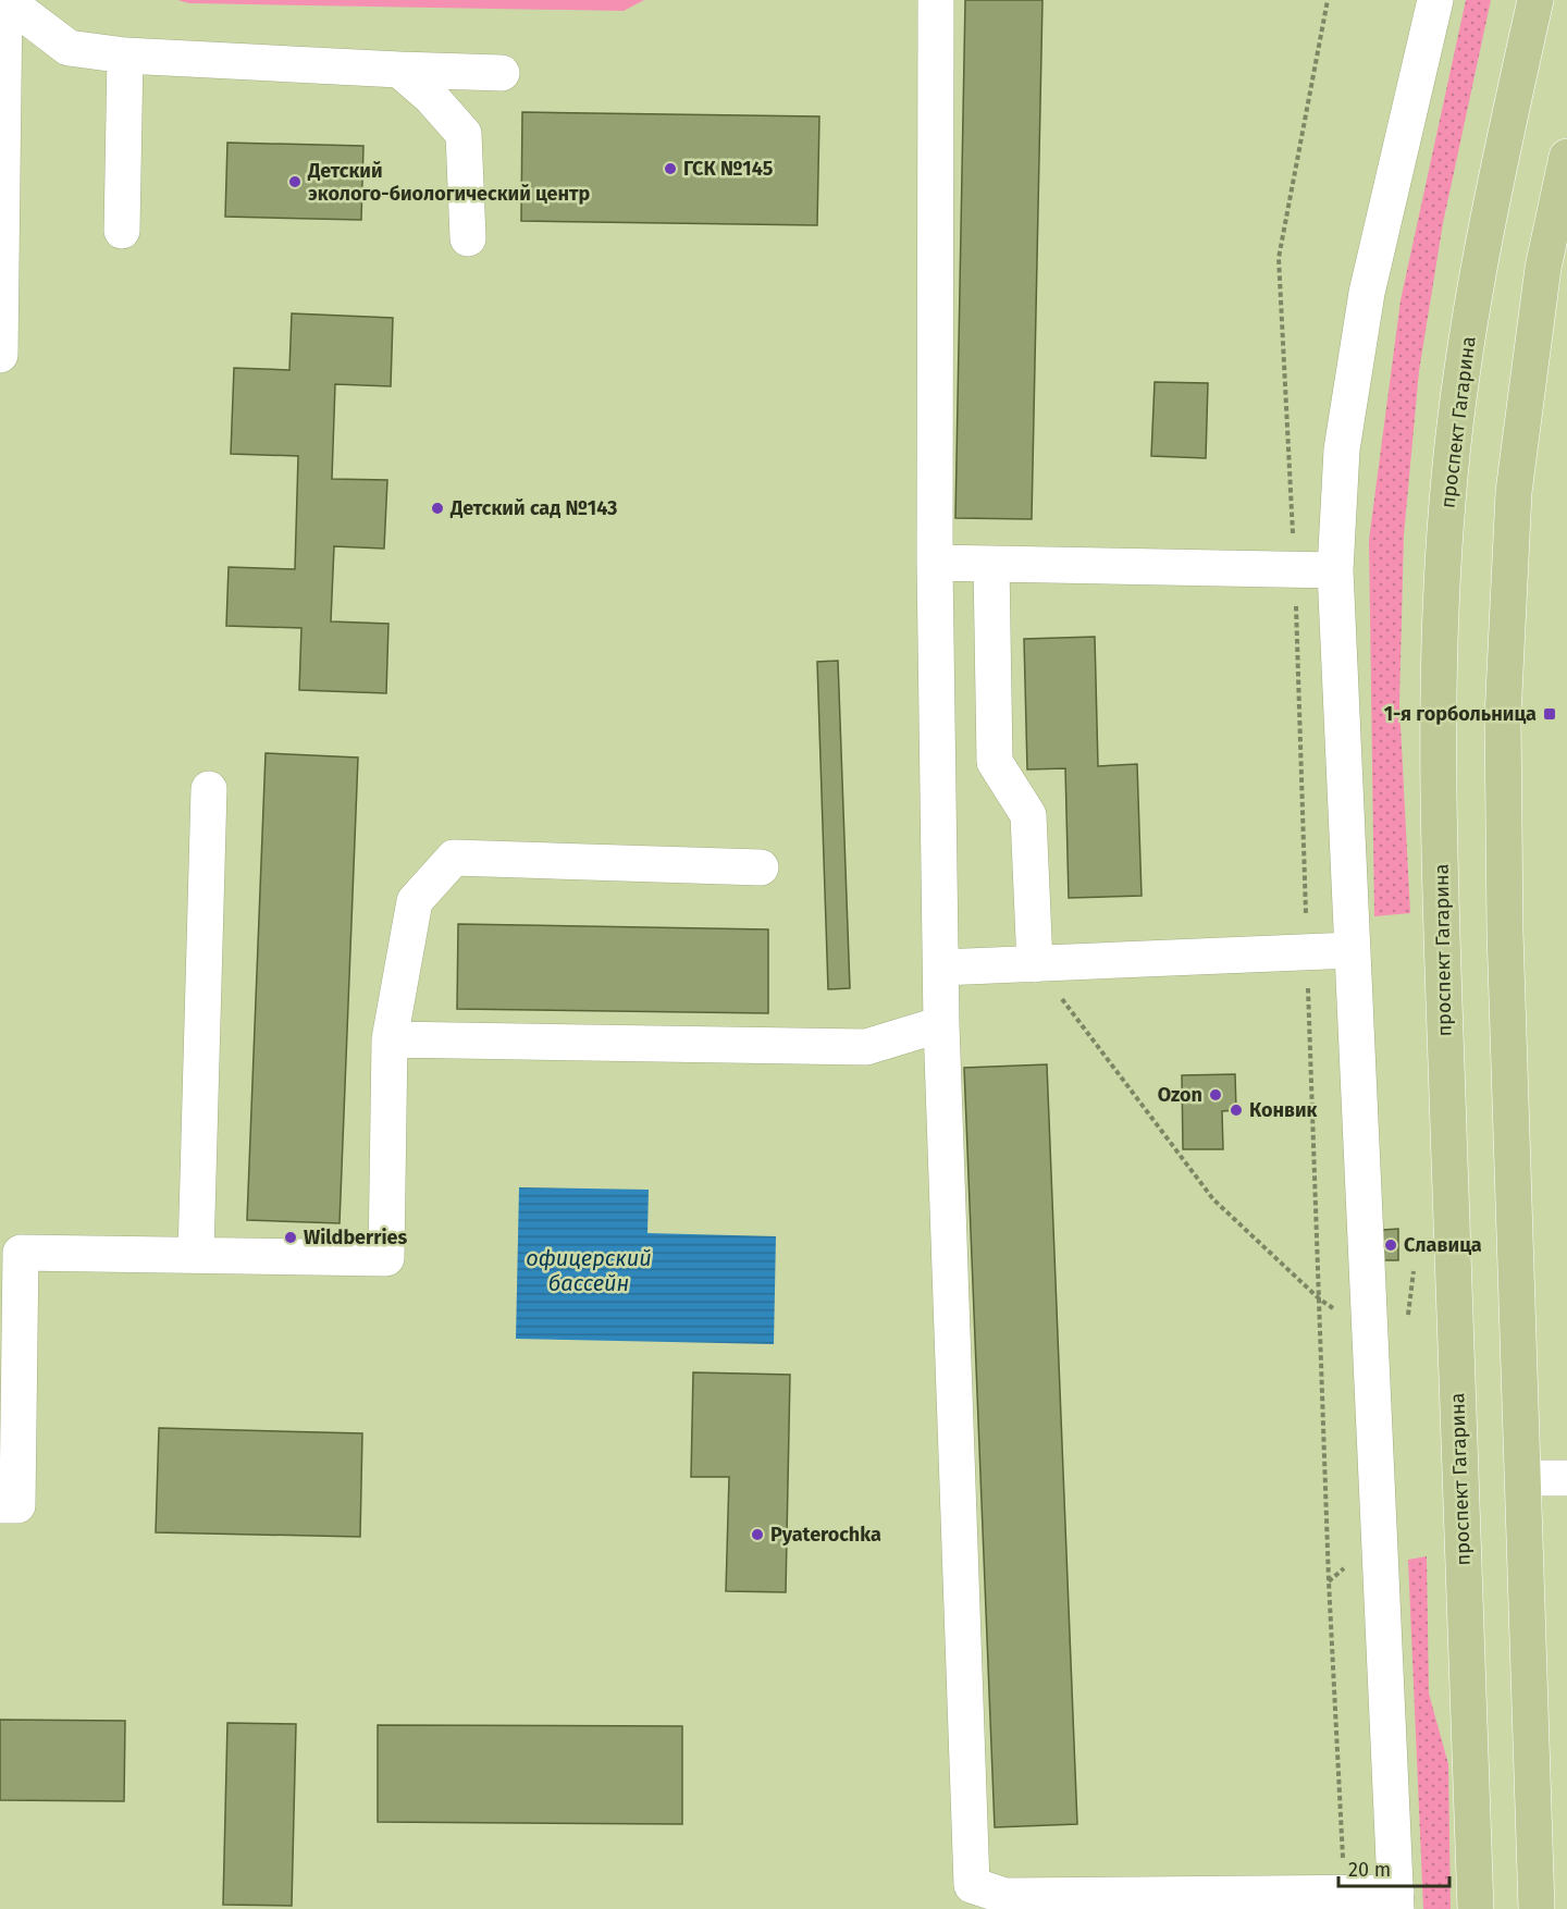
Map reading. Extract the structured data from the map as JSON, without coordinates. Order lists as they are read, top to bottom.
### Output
{
  "streets": {
    "main road": ["проспект Гагарина"]
  },
  "water": ["офицерский бассейн"],
  "places": {
    "other": [
      "ГСК №145",
      "Детский эколого-биологический центр",
      "Детский сад №143",
      "Ozon",
      "Конвик",
      "Wildberries",
      "Славица",
      "Pyaterochka"
    ],
    "transit": ["1-я горбольница"]
  },
  "scale_bar": "20 m"
}
